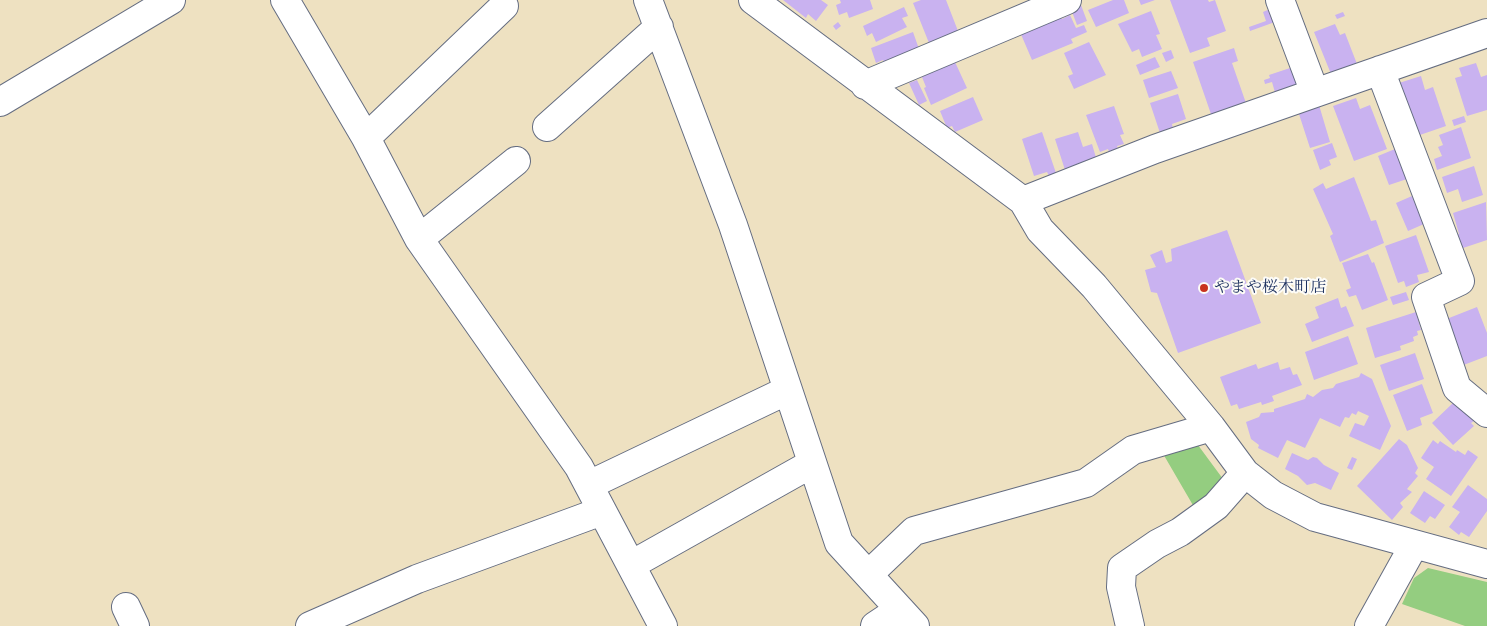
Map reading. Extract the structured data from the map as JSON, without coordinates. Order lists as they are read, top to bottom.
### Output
{
  "places": ["やまや桜木町店"]
}
